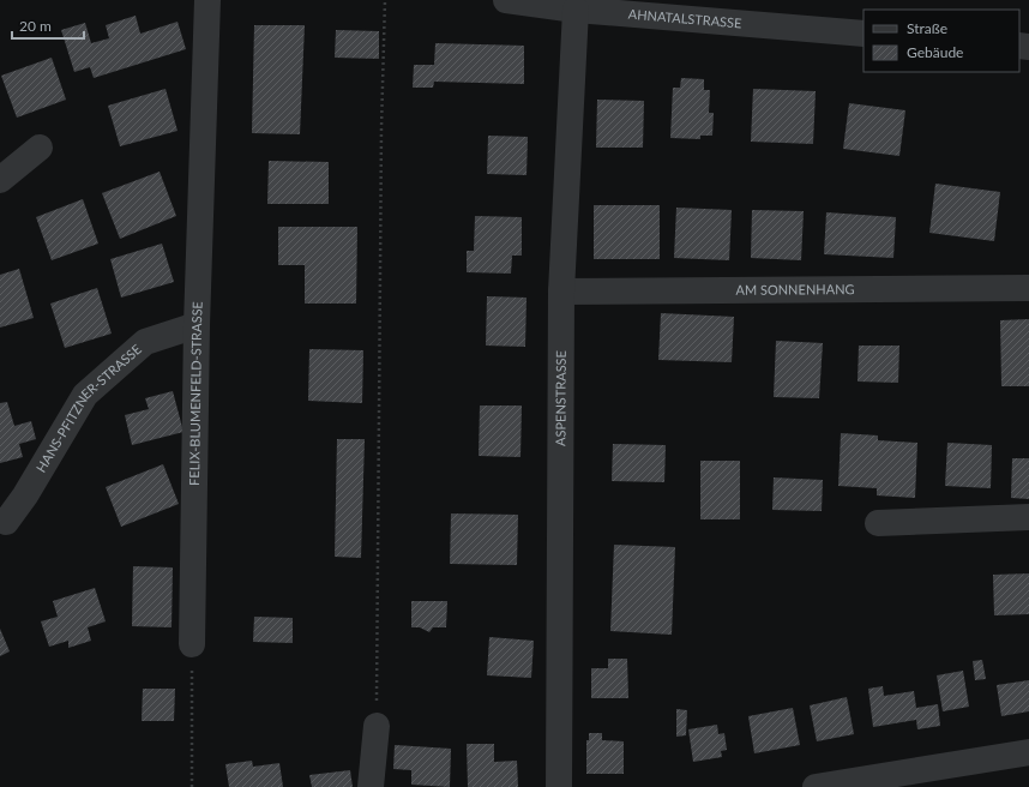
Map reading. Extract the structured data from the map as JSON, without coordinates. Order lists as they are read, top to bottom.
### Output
{
  "streets": {
    "street": [
      "AHNATALSTRASSE",
      "AM SONNENHANG",
      "FELIX-BLUMENFELD-STRASSE",
      "ASPENSTRASSE",
      "HANS-PFITZNER-STRASSE"
    ]
  },
  "crossings": [
    ["AHNATALSTRASSE", "ASPENSTRASSE"],
    ["AM SONNENHANG", "ASPENSTRASSE"],
    ["FELIX-BLUMENFELD-STRASSE", "HANS-PFITZNER-STRASSE"]
  ],
  "legend": ["Straße", "Gebäude"],
  "scale_bar": "20 m"
}
